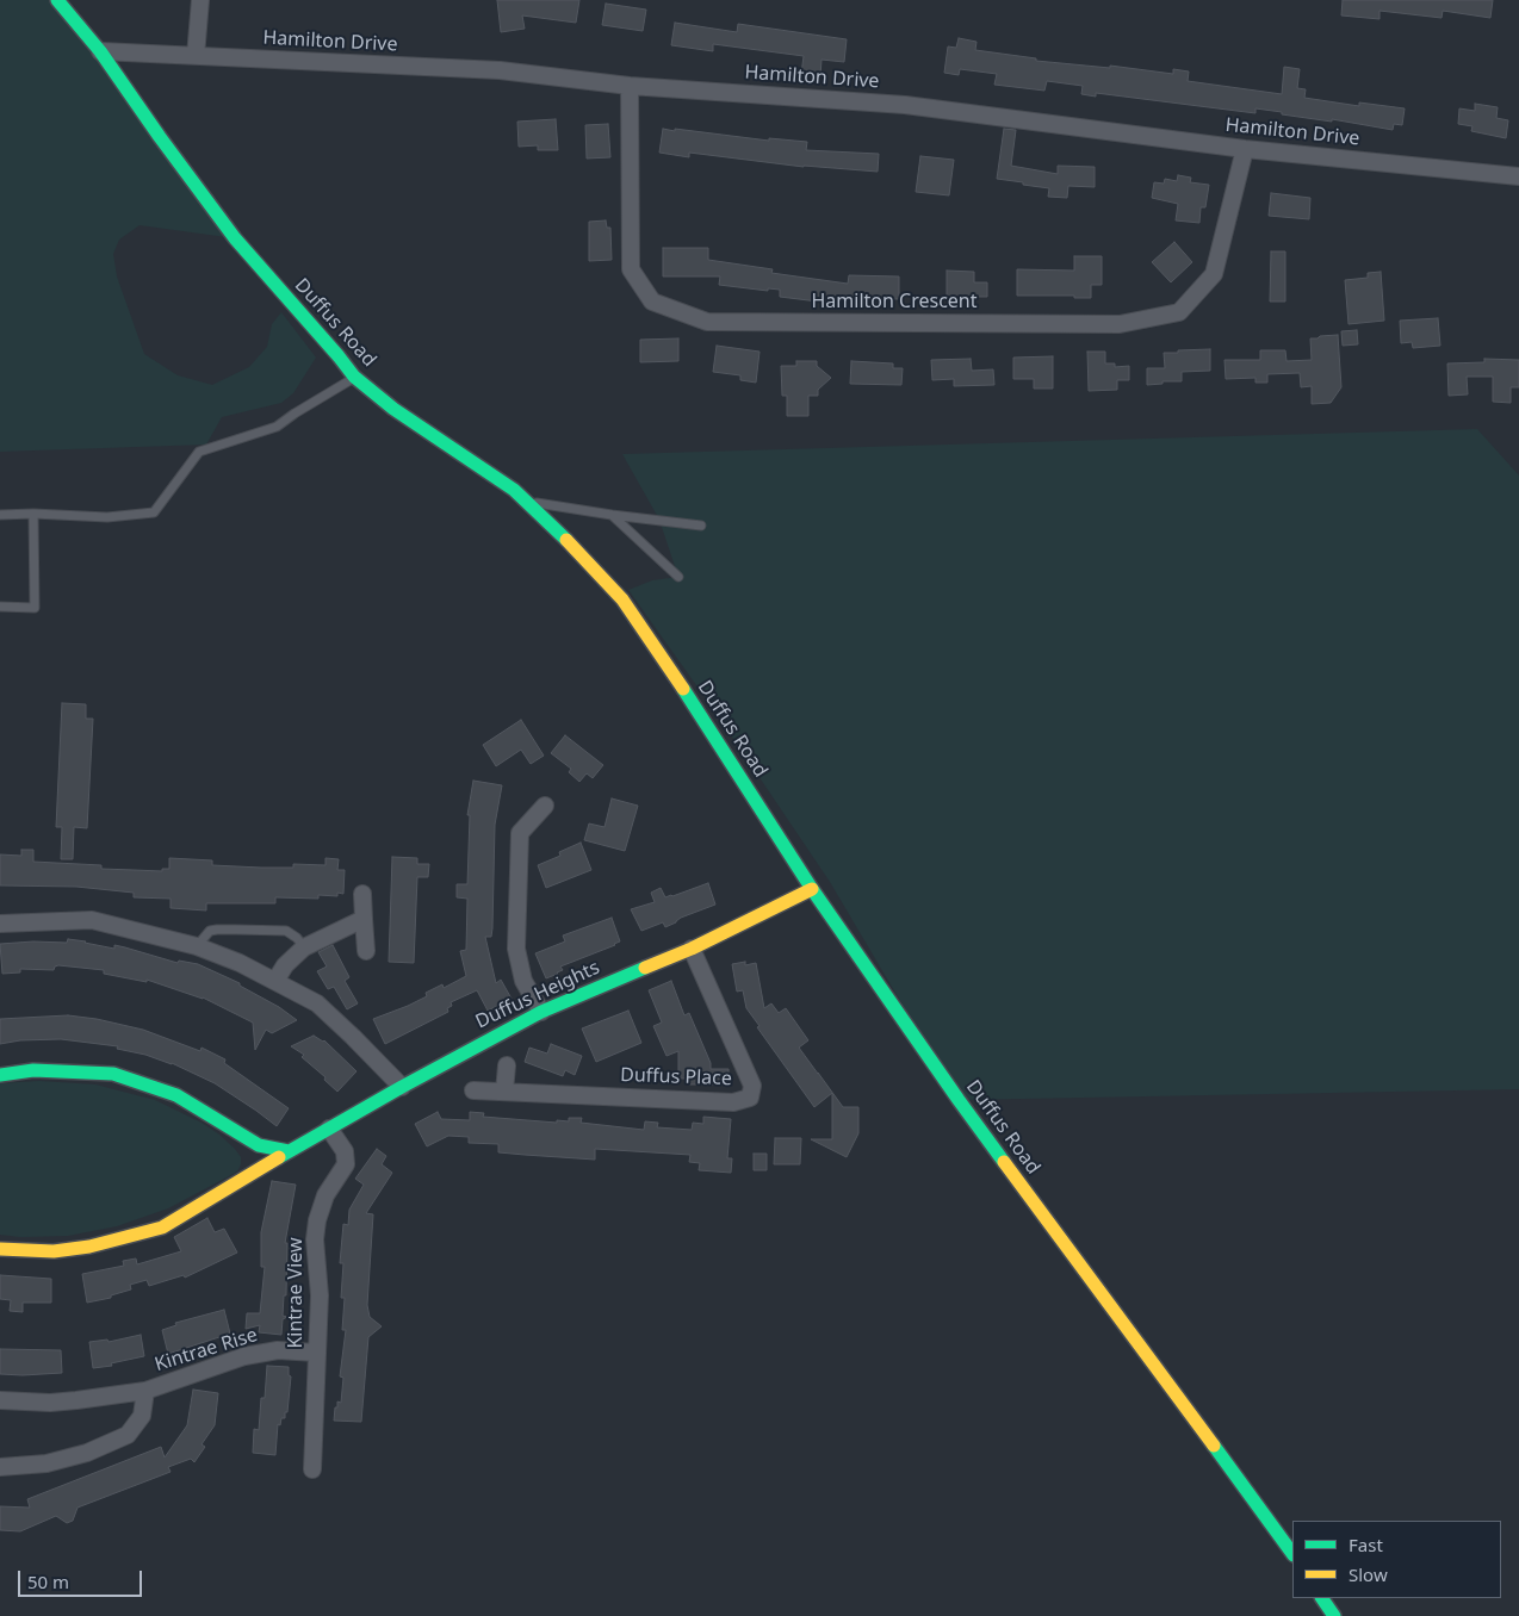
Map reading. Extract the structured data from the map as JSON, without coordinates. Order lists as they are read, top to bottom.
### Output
{
  "streets": {
    "main road": ["Duffus Road", "Duffus Heights"],
    "street": [
      "Hamilton Drive",
      "Hamilton Crescent",
      "Duffus Place",
      "Kintrae View",
      "Kintrae Rise"
    ]
  },
  "crossings": [
    ["Hamilton Drive", "Hamilton Crescent"],
    ["Hamilton Drive", "Duffus Road"],
    ["Duffus Road", "Duffus Heights"],
    ["Duffus Heights", "Duffus Place"],
    ["Duffus Heights", "Kintrae View"],
    ["Kintrae View", "Kintrae Rise"]
  ],
  "legend": ["Fast", "Slow"],
  "scale_bar": "50 m"
}
